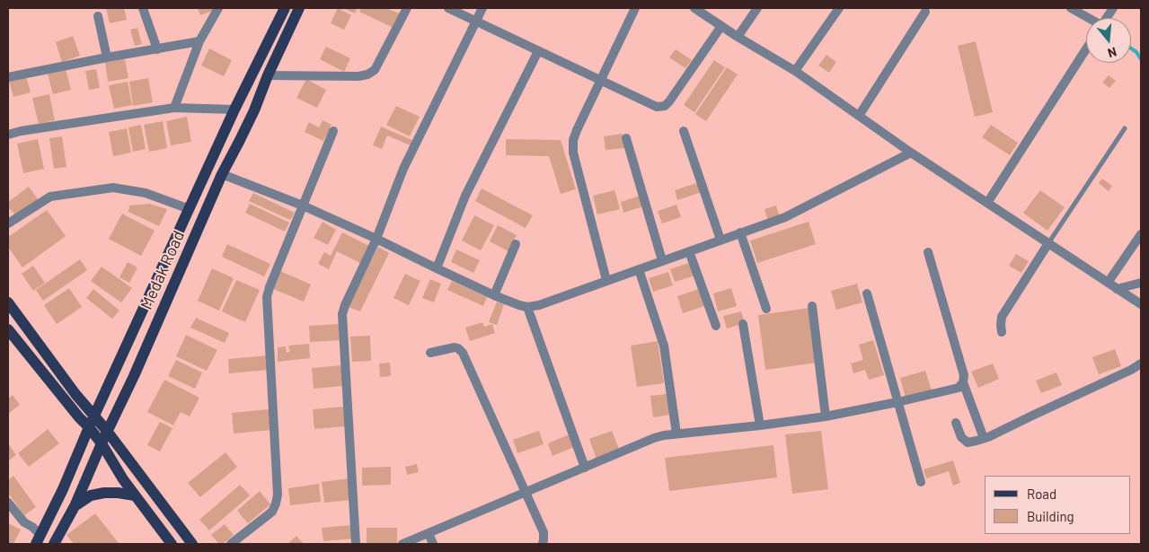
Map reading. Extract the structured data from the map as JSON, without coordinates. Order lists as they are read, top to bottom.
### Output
{
  "streets": {
    "main road": ["Medak Road"]
  },
  "legend": ["Road", "Building"],
  "north": "bottom"
}
